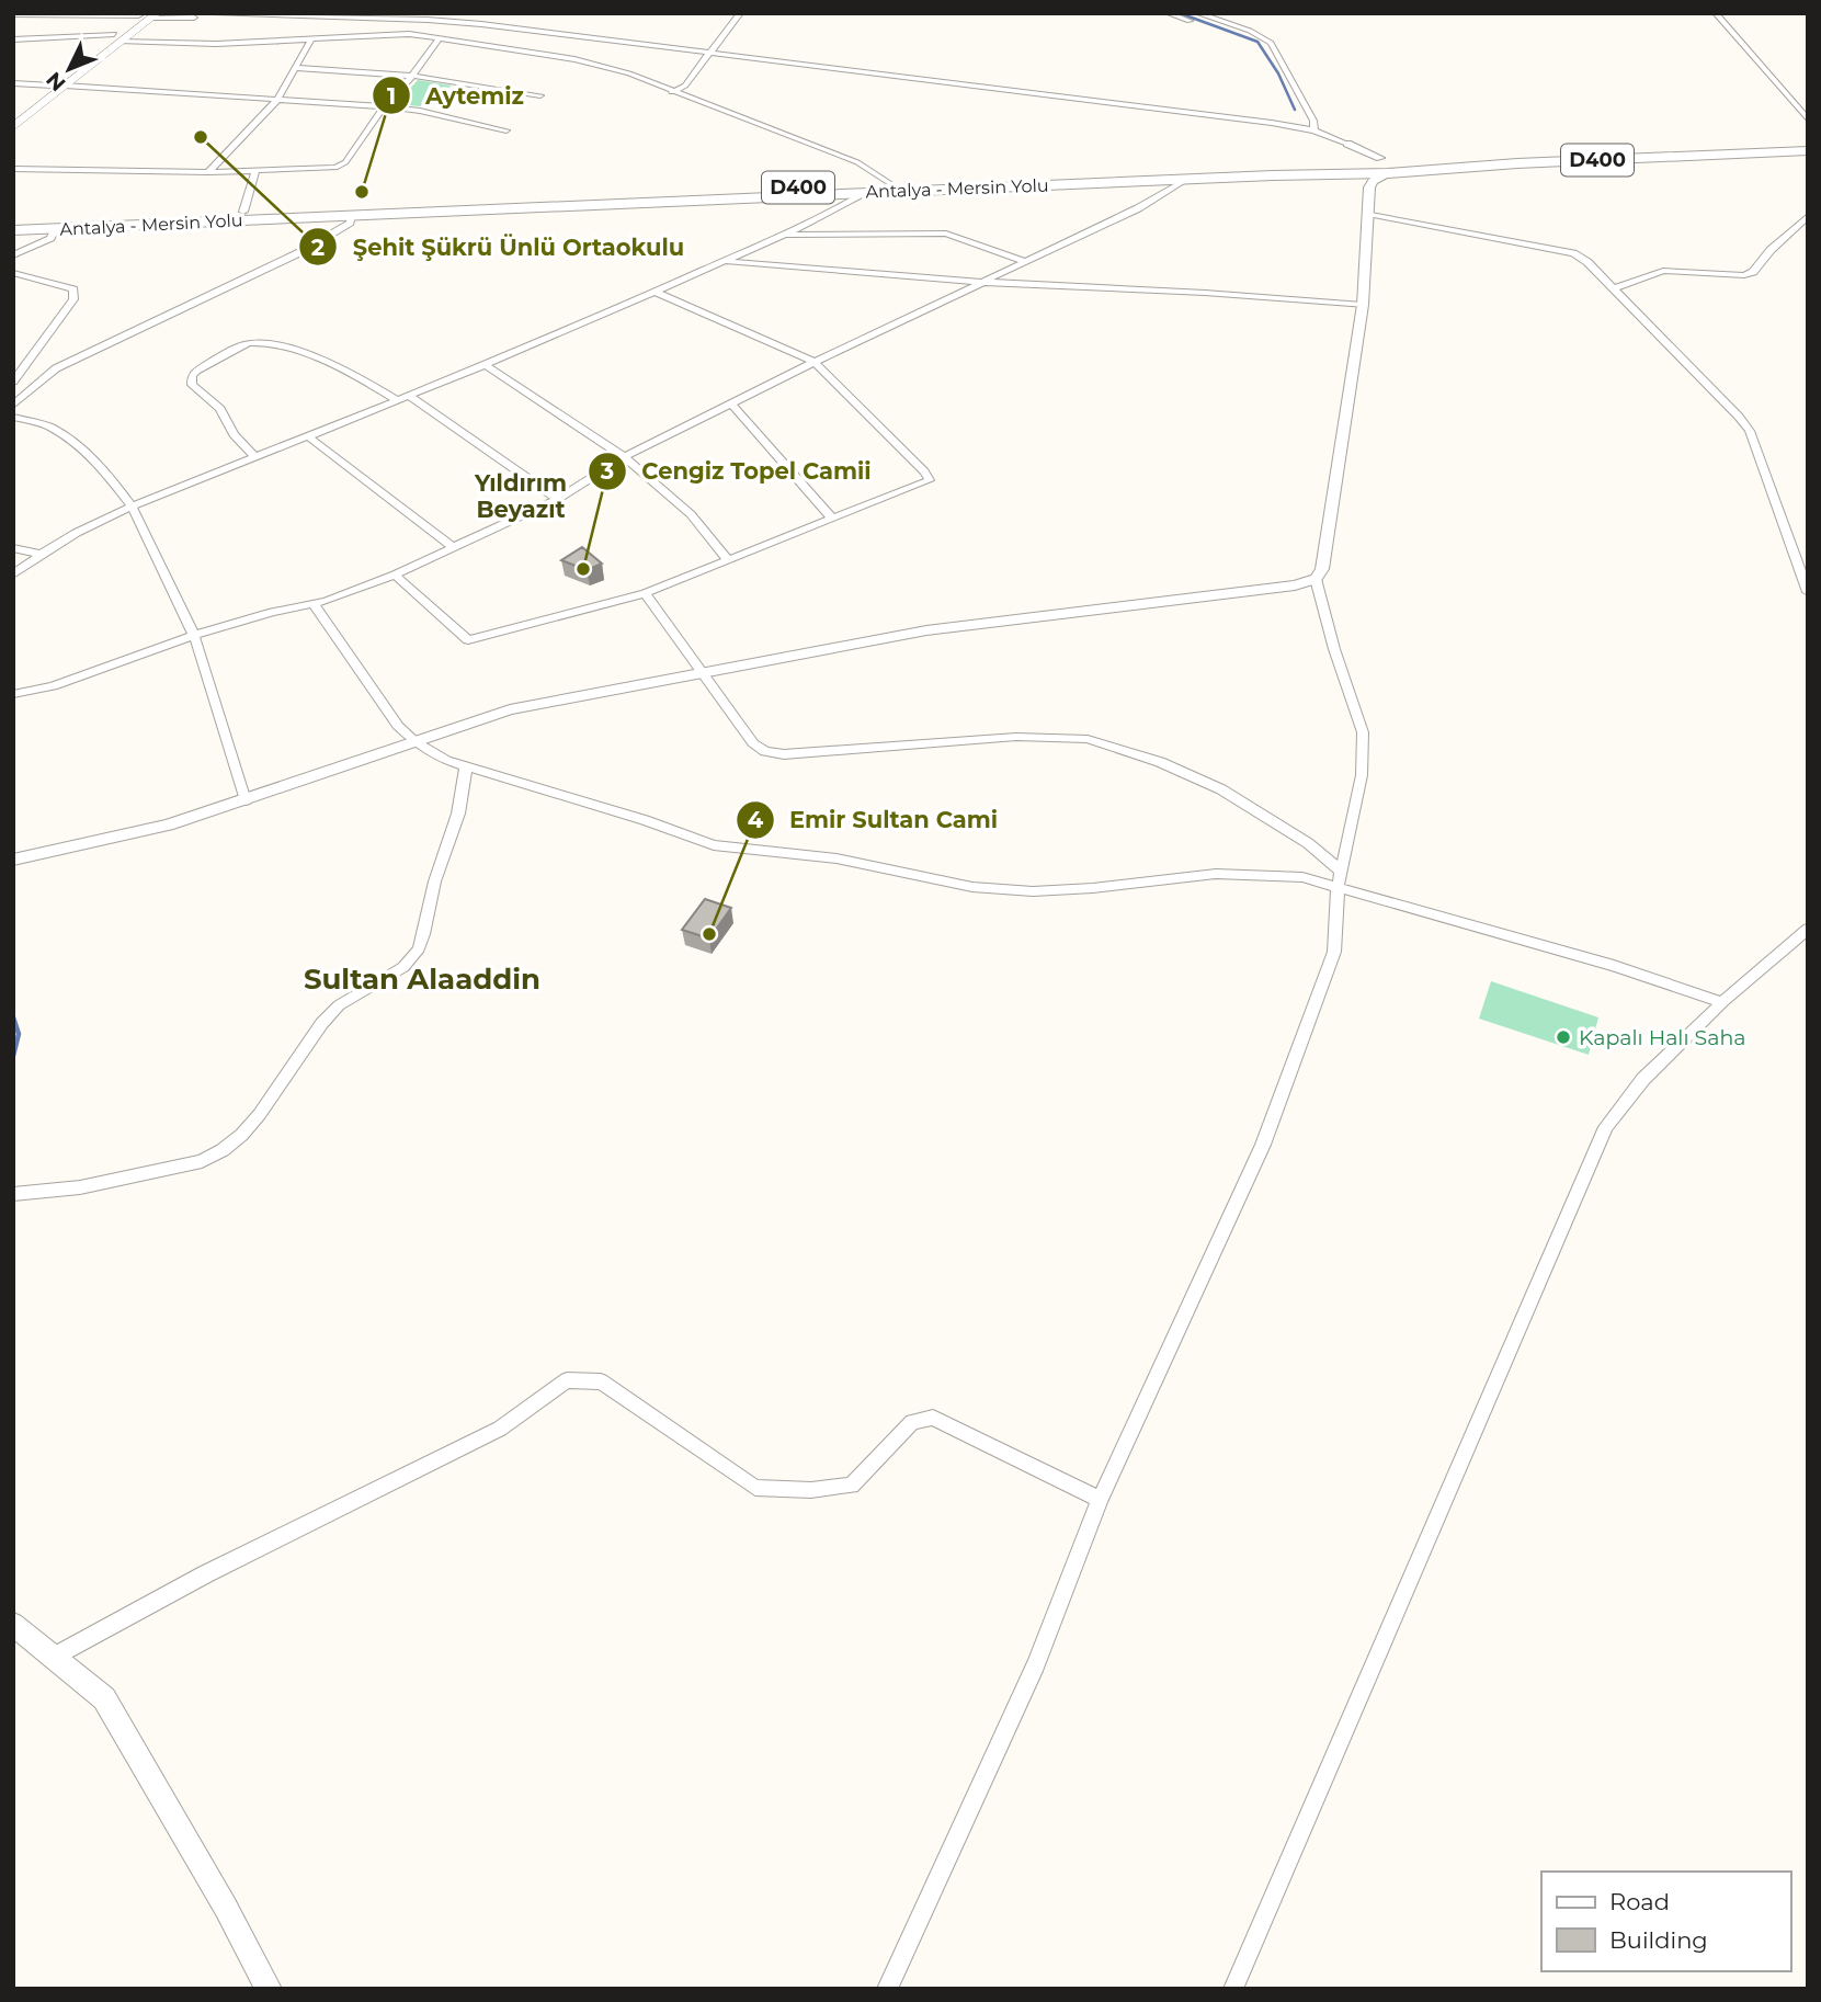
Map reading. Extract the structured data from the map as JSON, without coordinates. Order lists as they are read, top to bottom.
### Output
{
  "streets": {
    "highway": ["D400", "Antalya - Mersin Yolu"]
  },
  "districts": ["Yıldırım Beyazıt", "Sultan Alaaddin"],
  "places": [
    "Şehit Şükrü Ünlü Ortaokulu",
    "Aytemiz",
    "Cengiz Topel Camii",
    "Emir Sultan Cami",
    "Kapalı Halı Saha"
  ],
  "legend": ["Road", "Building"],
  "north": "bottom left"
}
